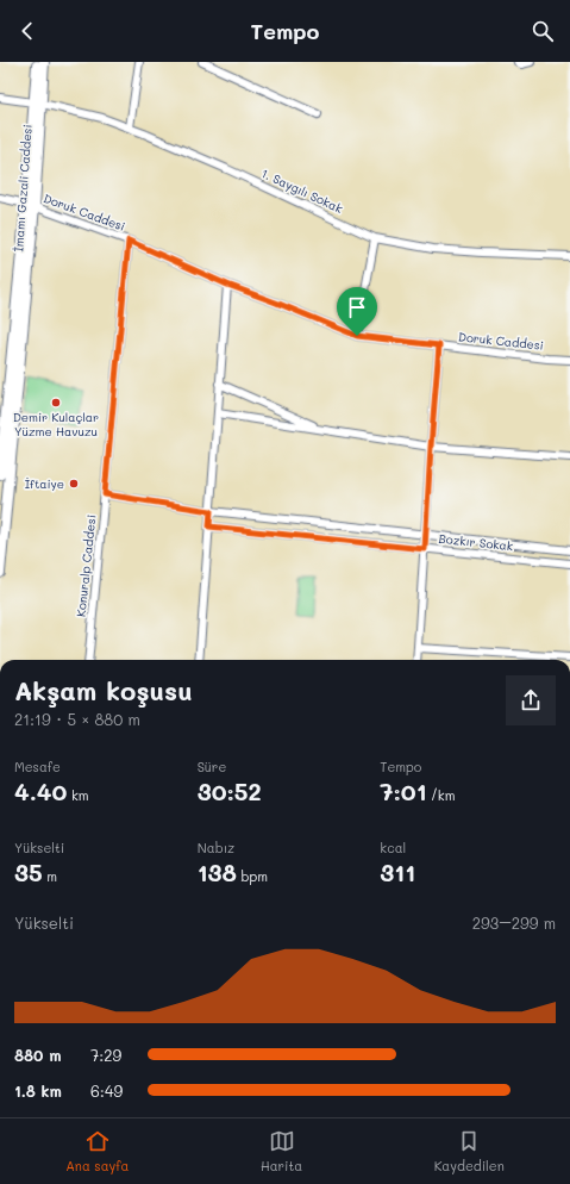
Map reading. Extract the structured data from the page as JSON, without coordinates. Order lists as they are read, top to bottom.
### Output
{
  "streets": {
    "main road": ["İmamı Gazali Caddesi"],
    "street": [
      "1. Saygılı Sokak",
      "Doruk Caddesi",
      "Bozkır Sokak",
      "Konuralp Caddesi"
    ]
  },
  "crossings": [
    ["İmamı Gazali Caddesi", "1. Saygılı Sokak"],
    ["İmamı Gazali Caddesi", "Doruk Caddesi"],
    ["Doruk Caddesi", "Konuralp Caddesi"],
    ["Bozkır Sokak", "Konuralp Caddesi"]
  ],
  "places": ["Demir Kulaçlar Yüzme Havuzu", "İftaiye"],
  "page": {
    "header": "Tempo",
    "heading": ["Akşam koşusu", "21:19 · 5 × 880 m"],
    "stats": [
      ["Mesafe", "4.40 km"],
      ["Süre", "30:52"],
      ["Tempo", "7:01 /km"],
      ["Yükselti", "35 m"],
      ["Nabız", "138 bpm"],
      ["kcal", "311"]
    ],
    "chart": ["Yükselti", "293–299 m"],
    "list": [
      {
        "name": "880 m",
        "note": "7:29"
      },
      {
        "name": "1.8 km",
        "note": "6:49"
      }
    ],
    "tabs": ["Ana sayfa", "Harita", "Kaydedilen"]
  }
}
